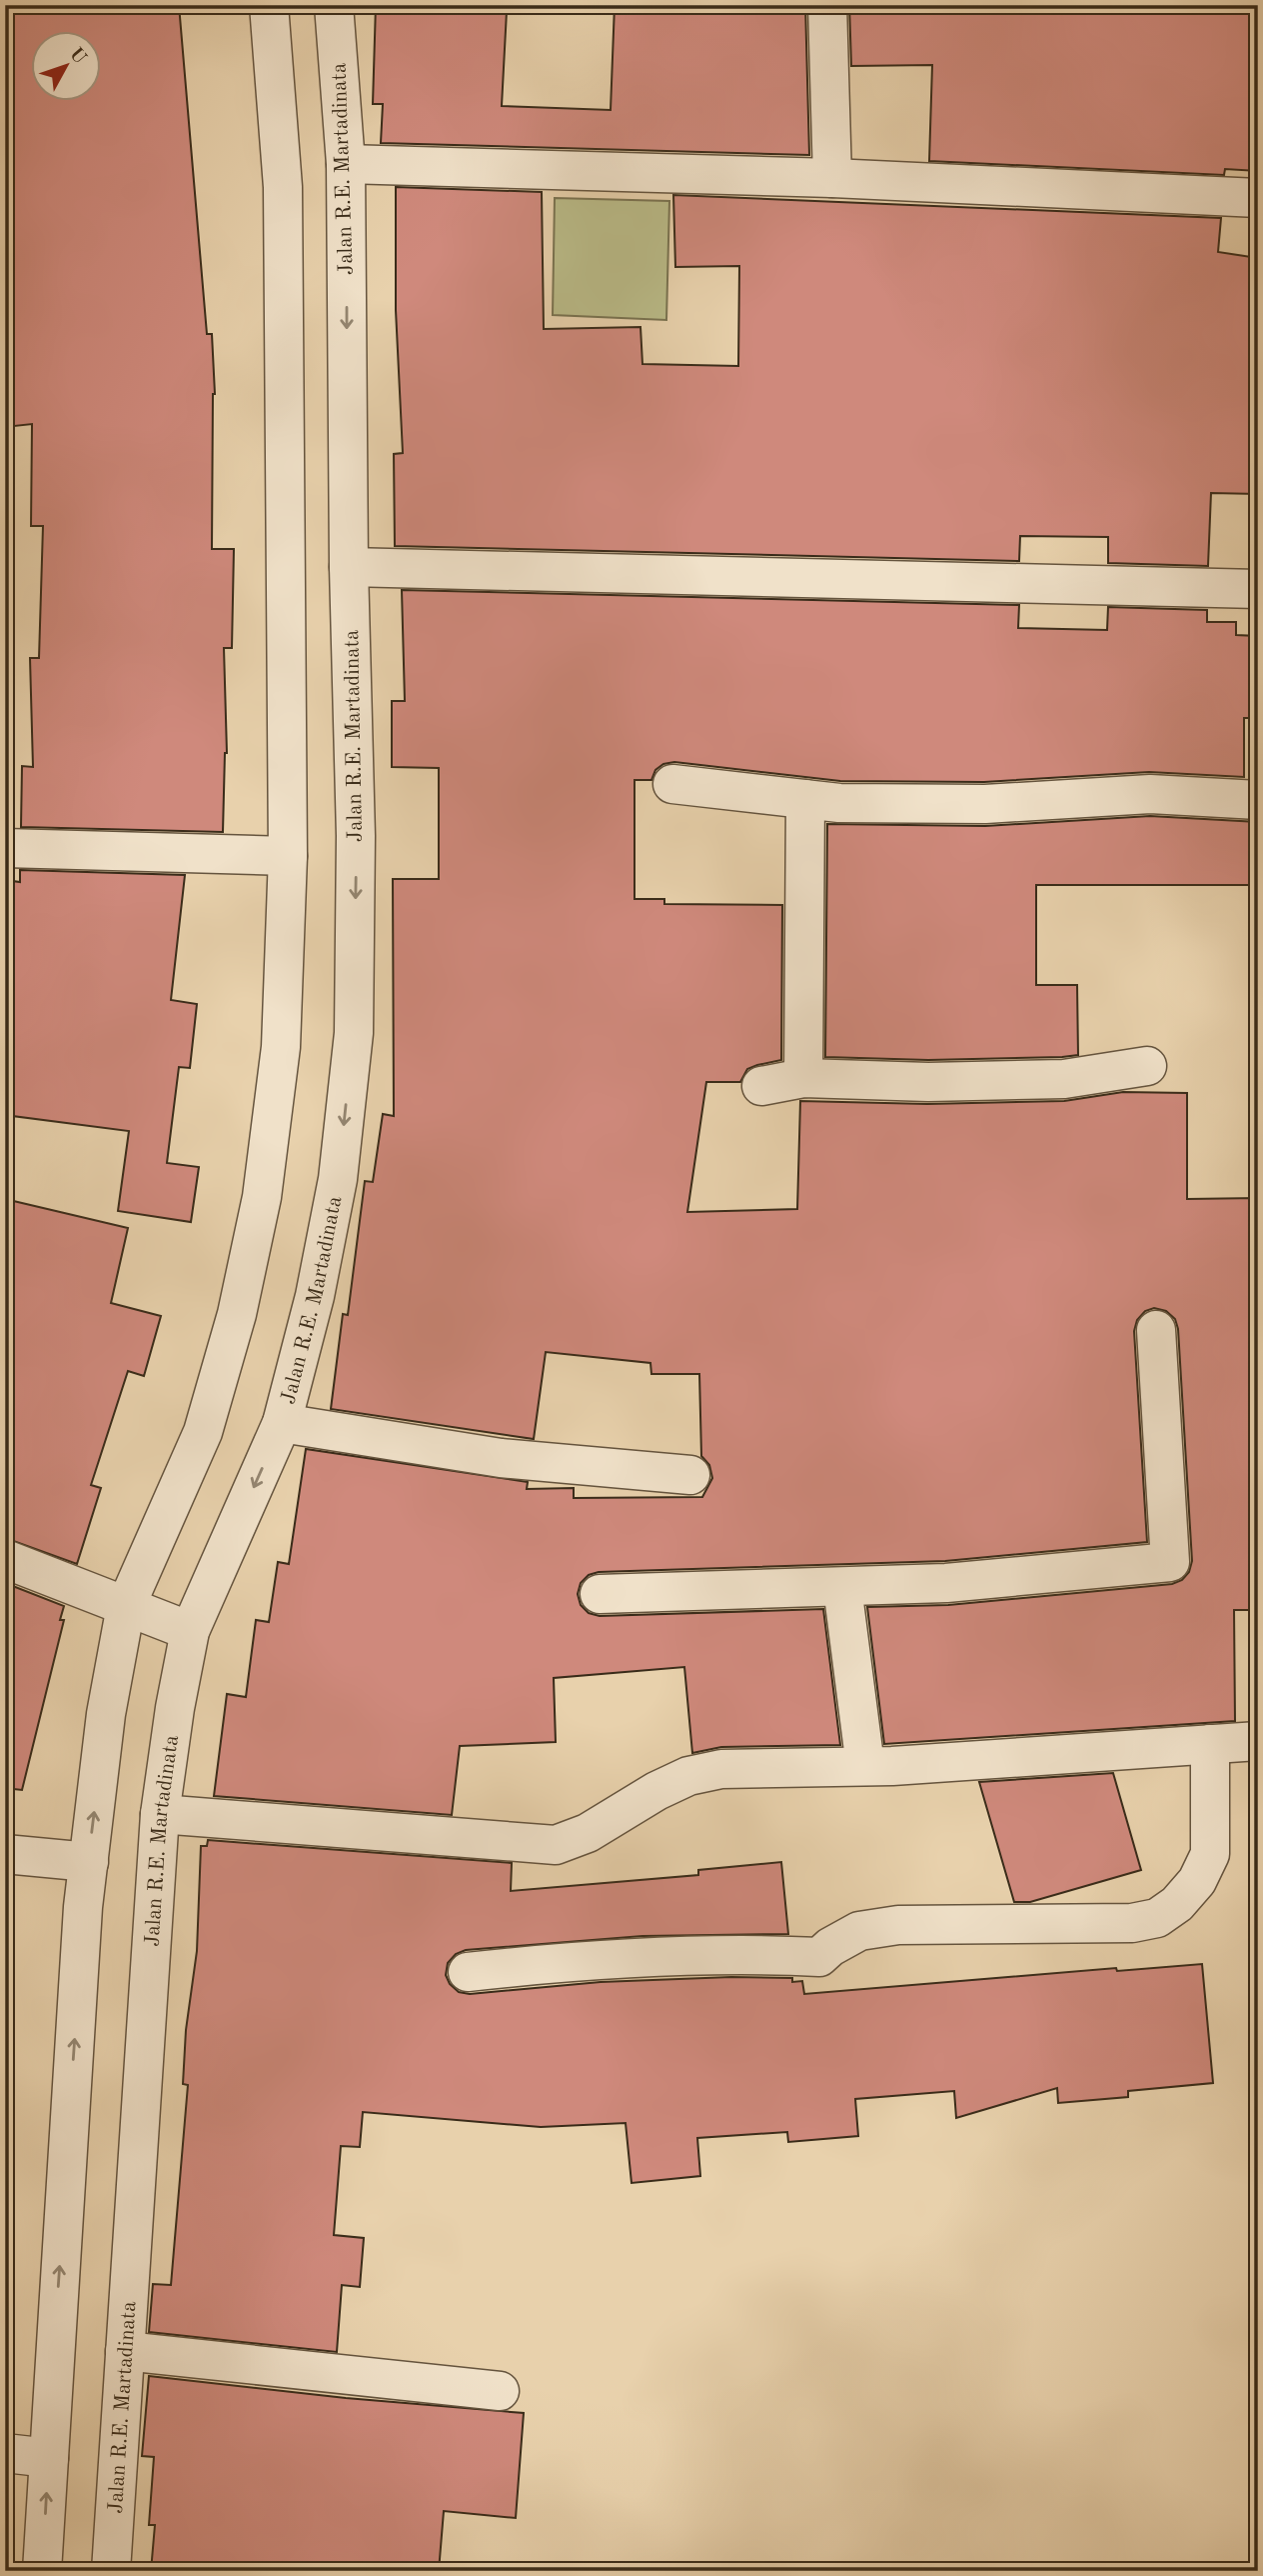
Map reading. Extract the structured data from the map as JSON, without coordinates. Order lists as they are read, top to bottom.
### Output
{
  "streets": {
    "street": ["Jalan R.E. Martadinata"]
  },
  "north": "top right"
}
